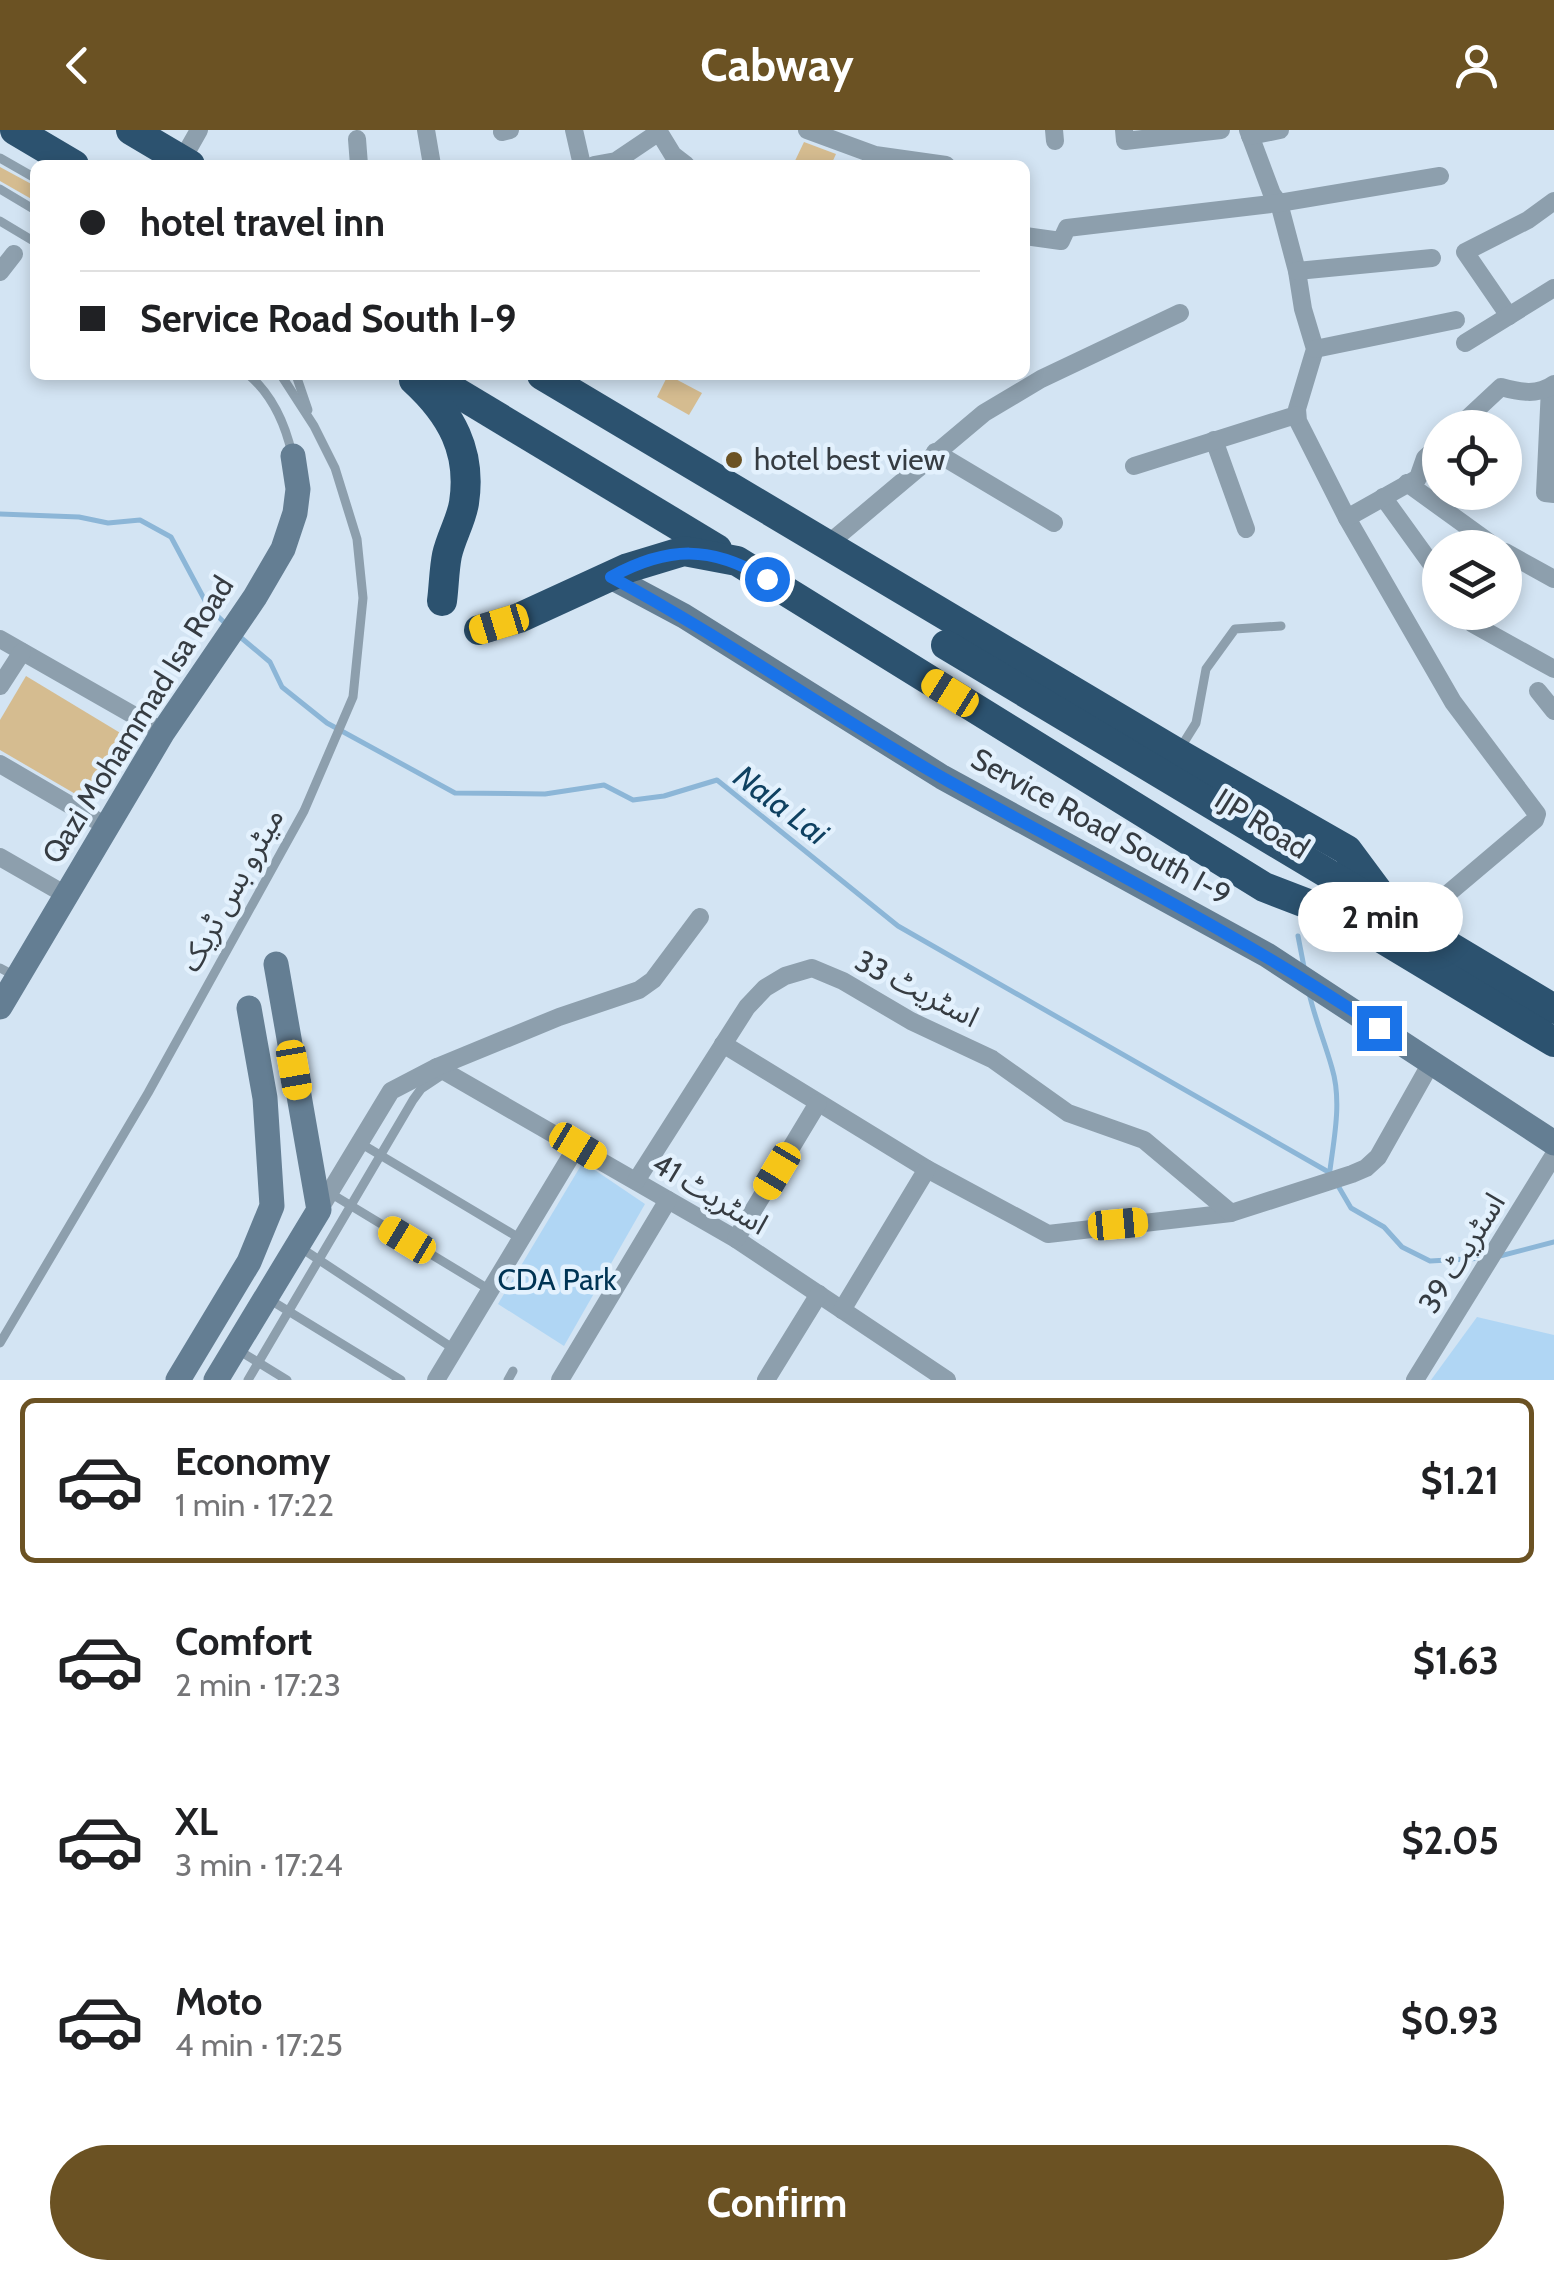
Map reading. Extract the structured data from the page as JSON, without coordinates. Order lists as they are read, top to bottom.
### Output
{
  "streets": {
    "highway": ["IJP Road"],
    "street": [
      "Qazi Mohammad Isa Road",
      "Service Road South I-9",
      "اسٹریٹ 33",
      "اسٹریٹ 41",
      "اسٹریٹ 39"
    ],
    "lane": ["میٹرو بس ٹریک"]
  },
  "crossings": [
    ["اسٹریٹ 33", "اسٹریٹ 41"]
  ],
  "water": ["Nala Lai"],
  "parks": ["CDA Park"],
  "places": ["hotel best view"],
  "page": {
    "header": "Cabway",
    "banner": ["hotel travel inn", "Service Road South I-9"],
    "bubble": "2 min",
    "list": [
      {
        "name": "Economy",
        "note": "1 min · 17:22",
        "value": "$1.21"
      },
      {
        "name": "Comfort",
        "note": "2 min · 17:23",
        "value": "$1.63"
      },
      {
        "name": "XL",
        "note": "3 min · 17:24",
        "value": "$2.05"
      },
      {
        "name": "Moto",
        "note": "4 min · 17:25",
        "value": "$0.93"
      }
    ],
    "buttons": "Confirm"
  }
}
